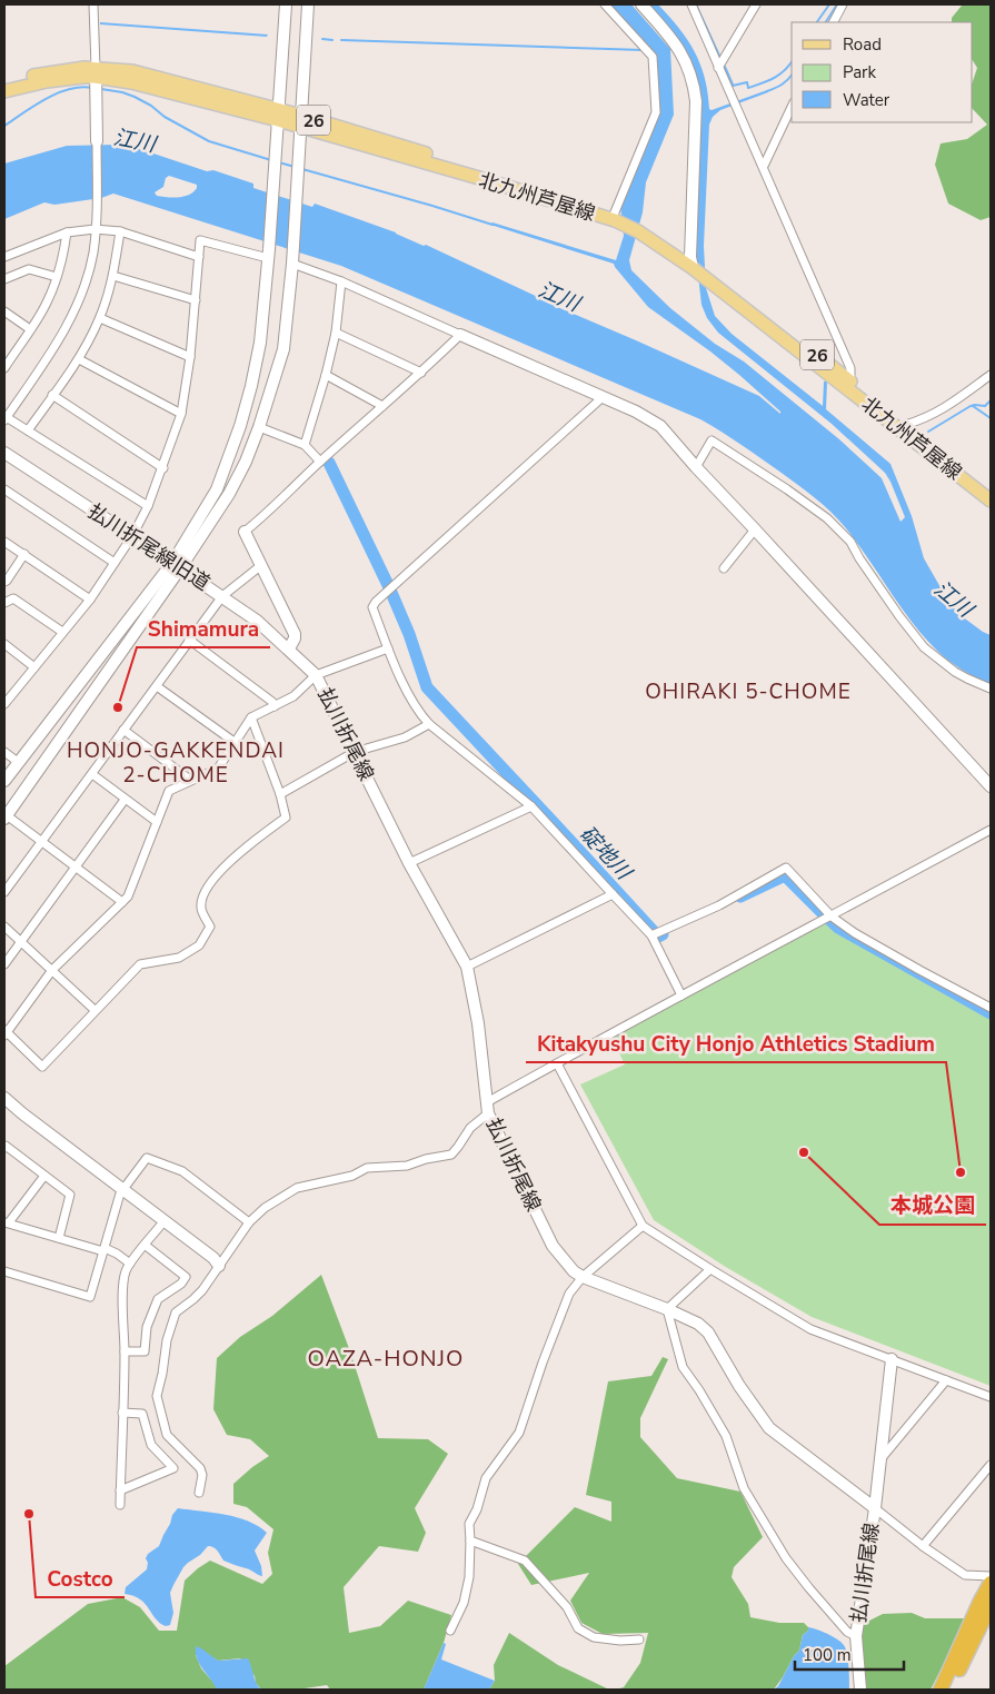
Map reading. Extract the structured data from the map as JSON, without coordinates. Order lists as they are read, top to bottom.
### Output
{
  "streets": {
    "main road": ["26", "北九州芦屋線"],
    "street": ["払川折尾線旧道", "払川折尾線"]
  },
  "crossings": [
    ["払川折尾線旧道", "払川折尾線"]
  ],
  "districts": ["OHIRAKI 5-CHOME", "HONJO-GAKKENDAI 2-CHOME", "OAZA-HONJO"],
  "water": ["江川", "碇地川"],
  "places": [
    "Shimamura",
    "本城公園",
    "Kitakyushu City Honjo Athletics Stadium",
    "Costco"
  ],
  "legend": ["Road", "Park", "Water"],
  "scale_bar": "100 m"
}
